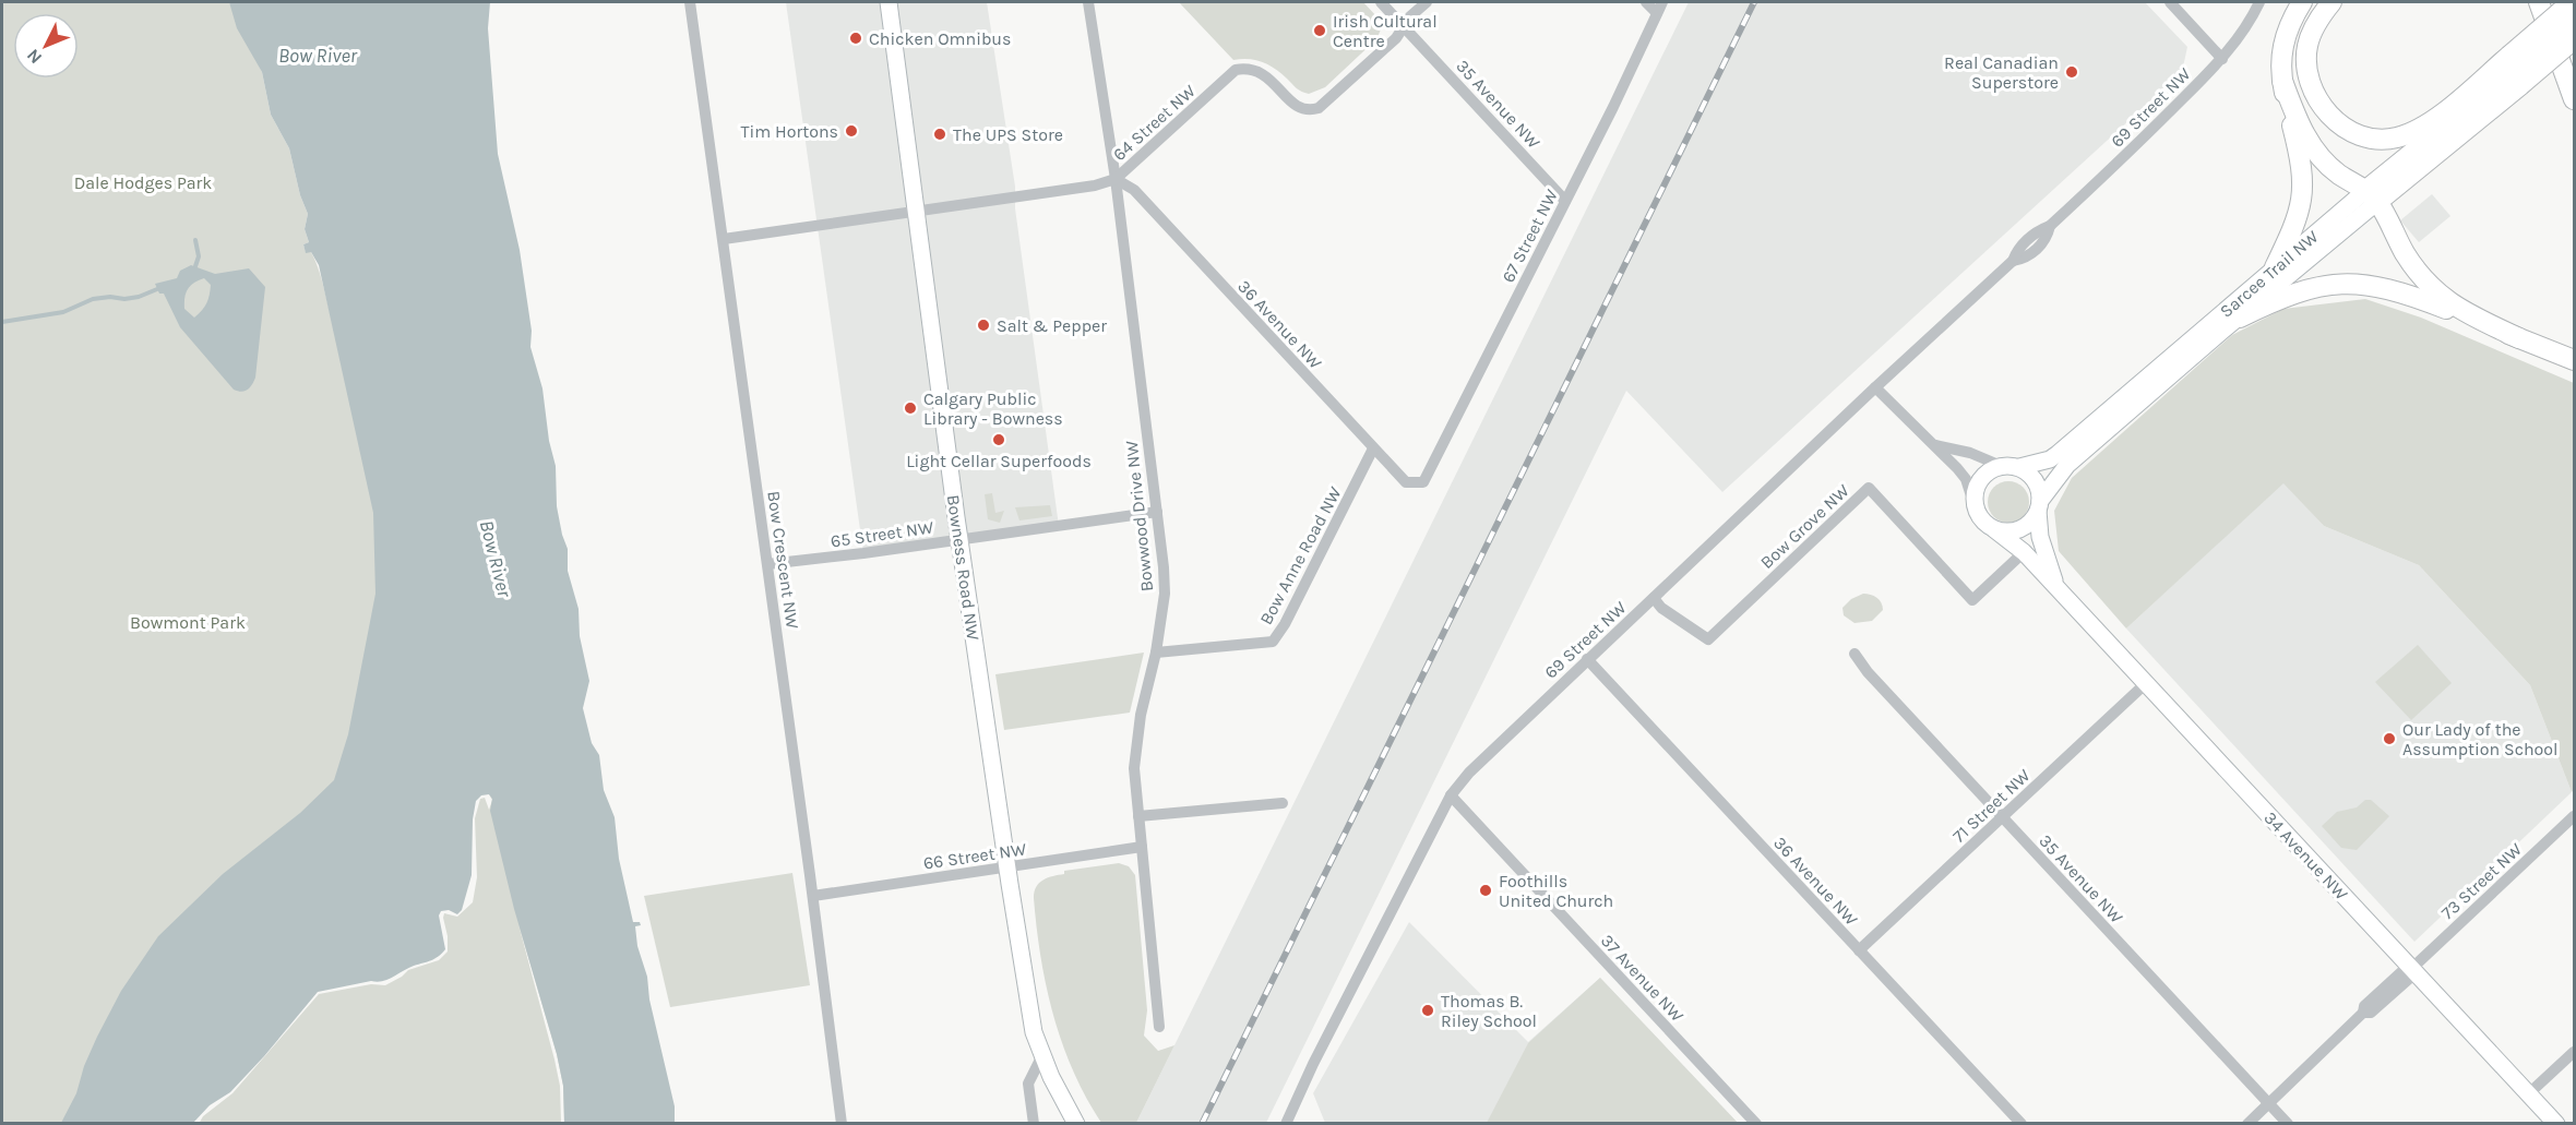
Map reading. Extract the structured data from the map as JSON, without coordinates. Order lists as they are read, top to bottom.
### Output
{
  "streets": {
    "highway": ["Sarcee Trail NW"],
    "street": [
      "35 Avenue NW",
      "69 Street NW",
      "64 Street NW",
      "67 Street NW",
      "36 Avenue NW",
      "Bowwood Drive NW",
      "Bow Grove NW",
      "65 Street NW",
      "Bow Anne Road NW",
      "Bow Crescent NW",
      "Bowness Road NW",
      "71 Street NW",
      "66 Street NW",
      "34 Avenue NW",
      "73 Street NW",
      "37 Avenue NW"
    ]
  },
  "crossings": [
    ["35 Avenue NW", "64 Street NW"],
    ["35 Avenue NW", "67 Street NW"],
    ["35 Avenue NW", "71 Street NW"],
    ["35 Avenue NW", "73 Street NW"],
    ["69 Street NW", "36 Avenue NW"],
    ["69 Street NW", "Bow Grove NW"],
    ["69 Street NW", "37 Avenue NW"],
    ["64 Street NW", "36 Avenue NW"],
    ["64 Street NW", "Bowwood Drive NW"],
    ["64 Street NW", "Bow Crescent NW"],
    ["64 Street NW", "Bowness Road NW"],
    ["67 Street NW", "36 Avenue NW"],
    ["Sarcee Trail NW", "34 Avenue NW"],
    ["36 Avenue NW", "Bowwood Drive NW"],
    ["36 Avenue NW", "Bow Anne Road NW"],
    ["36 Avenue NW", "71 Street NW"],
    ["Bowwood Drive NW", "65 Street NW"],
    ["Bowwood Drive NW", "Bow Anne Road NW"],
    ["Bowwood Drive NW", "66 Street NW"],
    ["Bow Grove NW", "34 Avenue NW"],
    ["65 Street NW", "Bow Crescent NW"],
    ["65 Street NW", "Bowness Road NW"],
    ["Bow Crescent NW", "66 Street NW"],
    ["Bowness Road NW", "66 Street NW"],
    ["71 Street NW", "34 Avenue NW"],
    ["34 Avenue NW", "73 Street NW"]
  ],
  "water": ["Bow River"],
  "parks": ["Dale Hodges Park", "Bowmont Park"],
  "places": [
    "Irish Cultural Centre",
    "Chicken Omnibus",
    "Real Canadian Superstore",
    "Tim Hortons",
    "The UPS Store",
    "Salt & Pepper",
    "Calgary Public Library - Bowness",
    "Light Cellar Superfoods",
    "Our Lady of the Assumption School",
    "Foothills United Church",
    "Thomas B. Riley School"
  ],
  "north": "bottom left"
}
